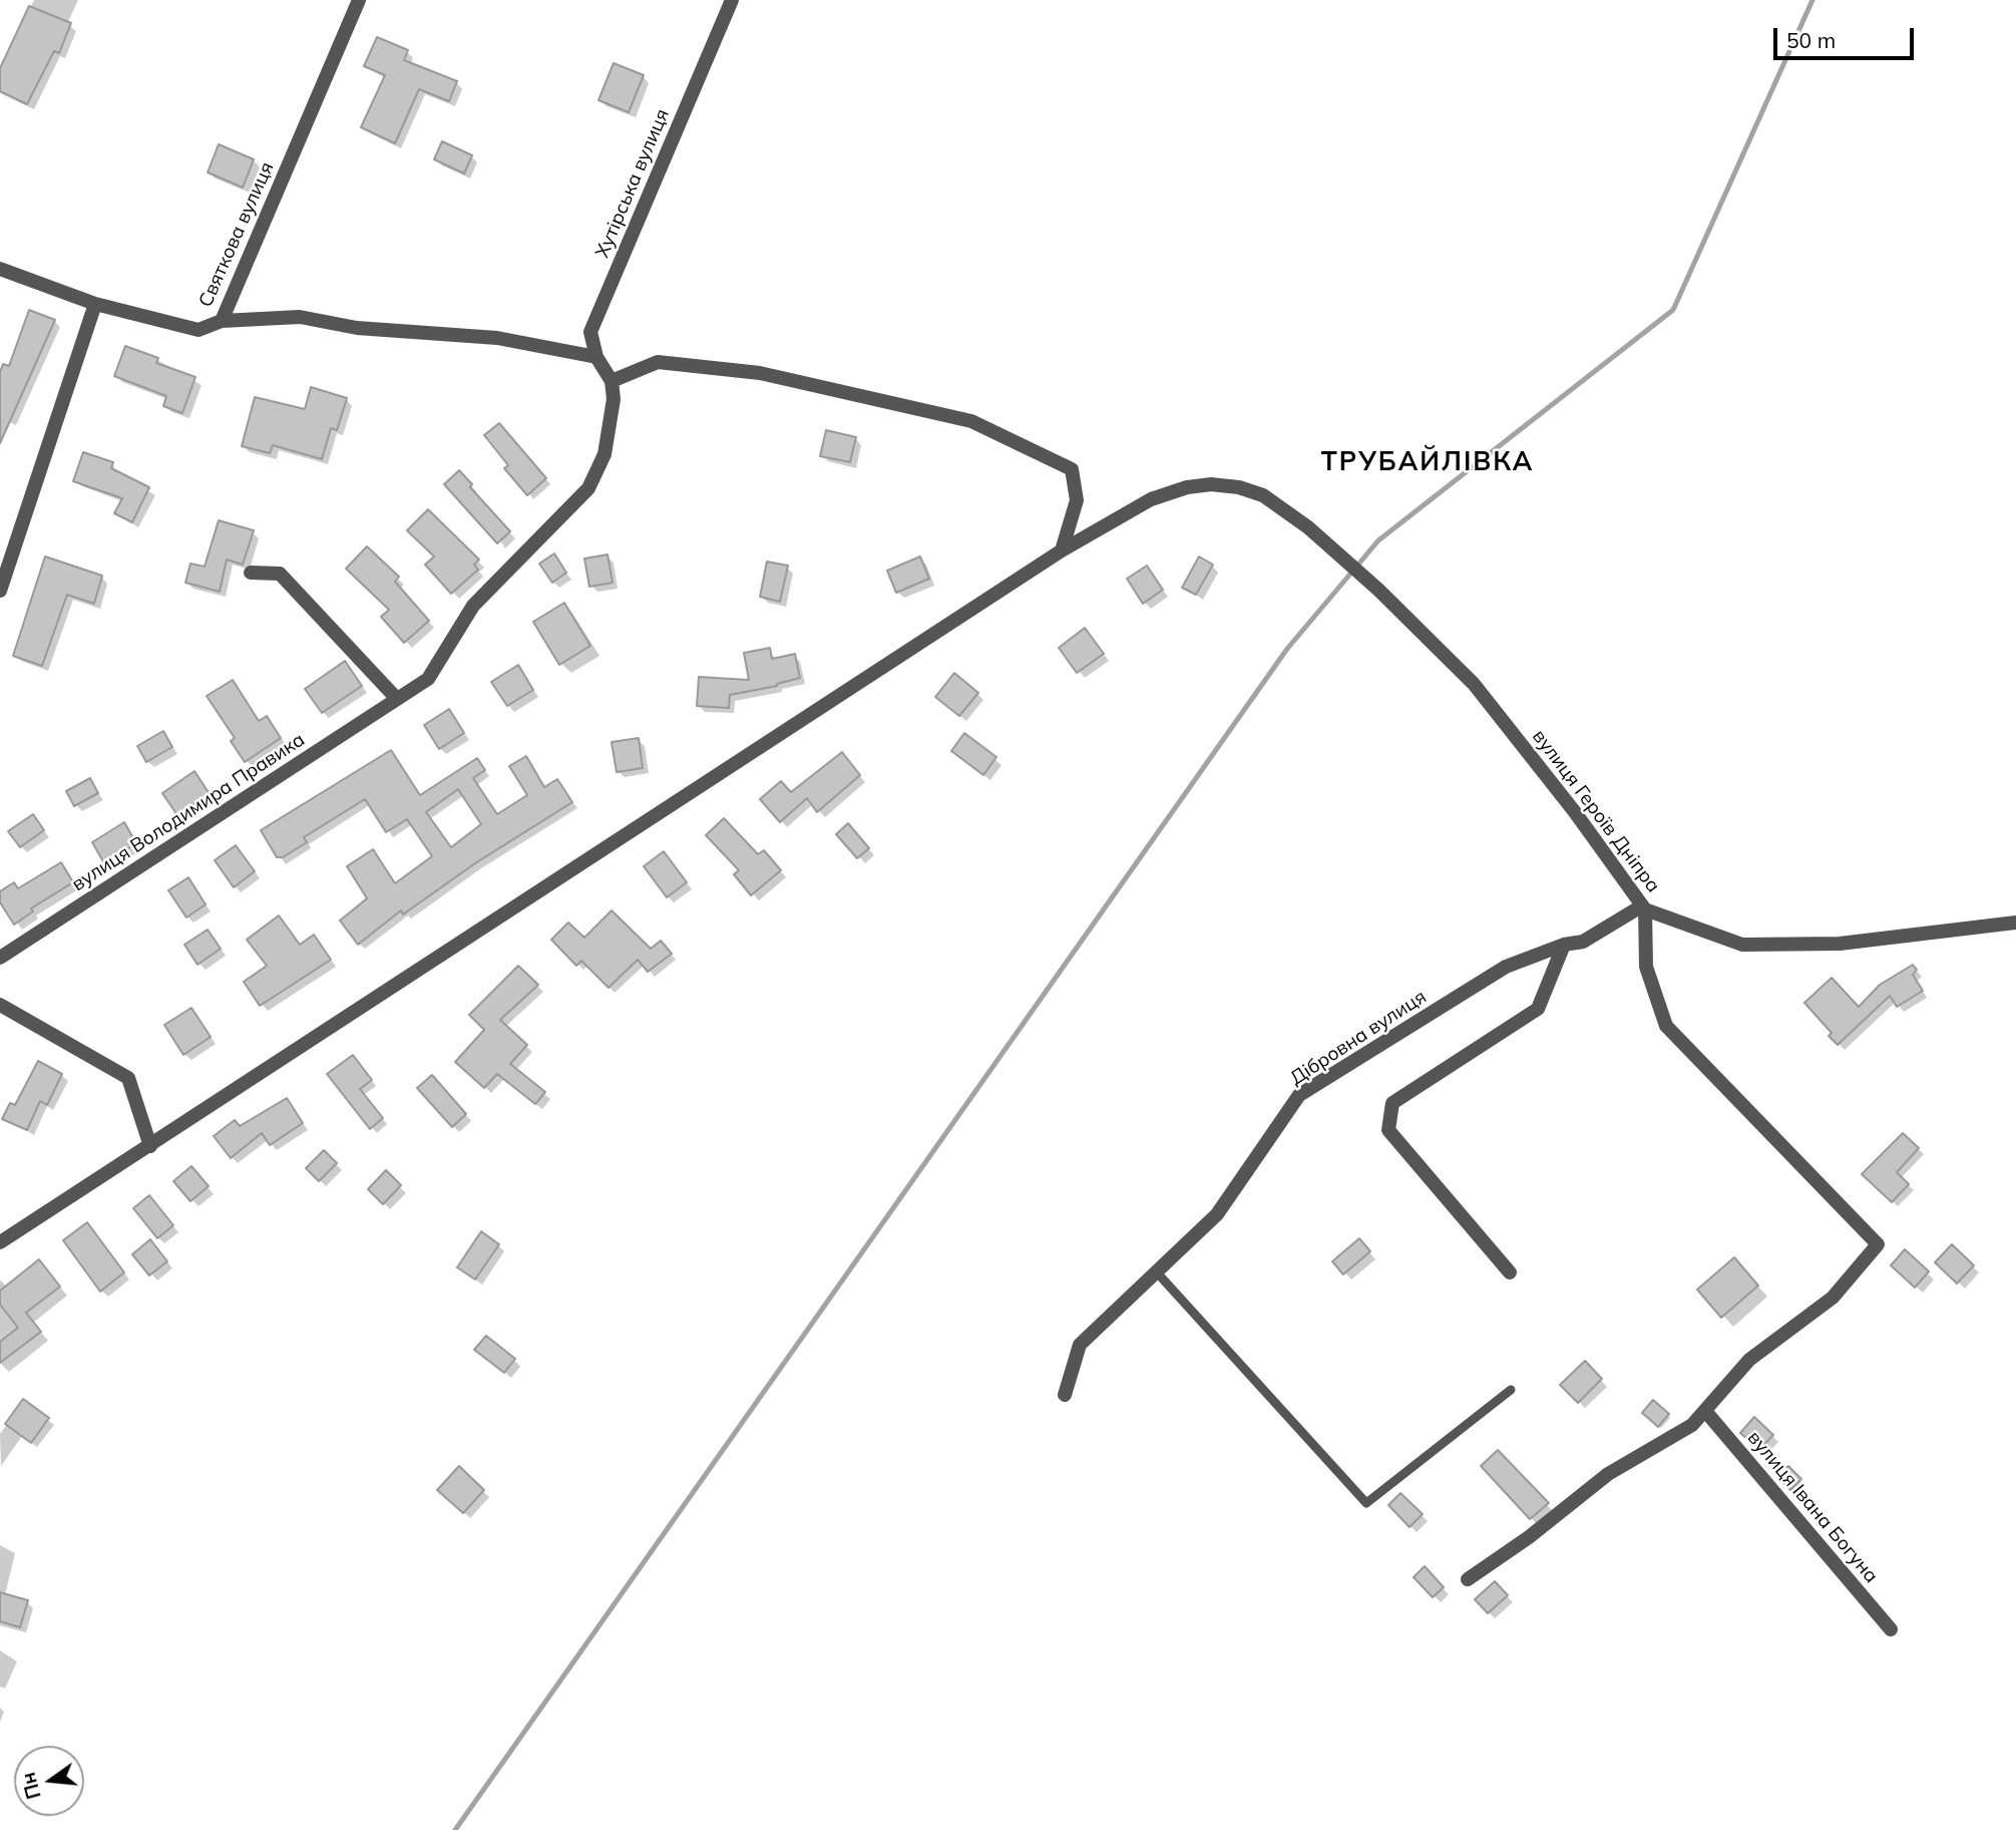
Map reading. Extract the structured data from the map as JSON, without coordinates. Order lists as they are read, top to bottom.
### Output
{
  "streets": {
    "street": [
      "Хутірська вулиця",
      "Святкова вулиця",
      "вулиця Героїв Дніпра",
      "вулиця Володимира Правика",
      "Дібровна вулиця",
      "вулиця Івана Богуна"
    ]
  },
  "crossings": [
    ["Хутірська вулиця", "вулиця Володимира Правика"],
    ["вулиця Героїв Дніпра", "Дібровна вулиця"]
  ],
  "districts": ["ТРУБАЙЛІВКА"],
  "scale_bar": "50 m",
  "north": "left"
}
